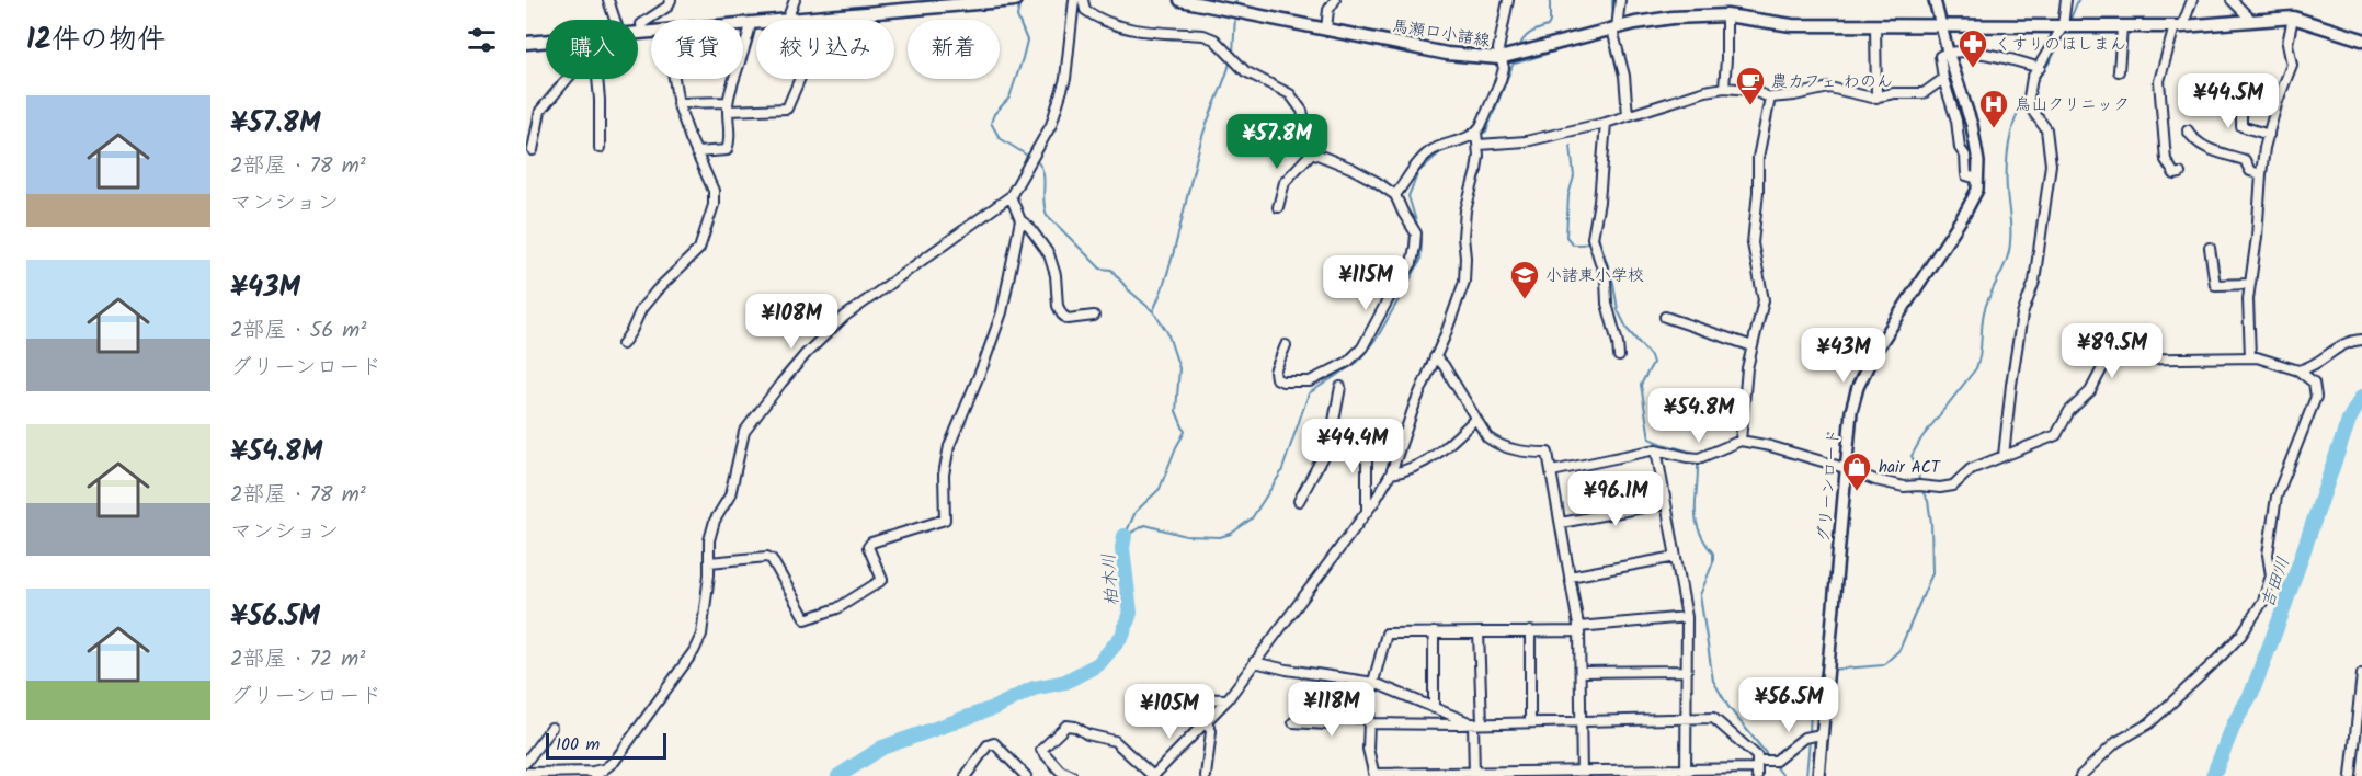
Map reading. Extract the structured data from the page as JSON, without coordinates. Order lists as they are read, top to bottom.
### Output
{
  "streets": {
    "main road": ["馬瀬口小諸線"],
    "street": ["グリーンロード"]
  },
  "crossings": [
    ["馬瀬口小諸線", "グリーンロード"]
  ],
  "water": ["柏木川", "吉田川"],
  "places": {
    "pharmacy": ["くすりのほしまん"],
    "cafe": ["農カフェ わのん"],
    "hospital": ["烏山クリニック"],
    "school or university": ["小諸東小学校"],
    "shop": ["hair ACT"]
  },
  "scale_bar": "100 m",
  "page": {
    "heading": "12件の物件",
    "chip": [
      "購入",
      "賃貸",
      "絞り込み",
      "新着"
    ],
    "price": [
      "¥44.5M",
      "¥57.8M",
      "¥115M",
      "¥108M",
      "¥89.5M",
      "¥43M",
      "¥54.8M",
      "¥44.4M",
      "¥96.1M",
      "¥56.5M",
      "¥118M",
      "¥105M"
    ],
    "list": [
      {
        "name": "¥57.8M",
        "note": "2部屋 · 78 m² · マンション"
      },
      {
        "name": "¥43M",
        "note": "2部屋 · 56 m² · グリーンロード"
      },
      {
        "name": "¥54.8M",
        "note": "2部屋 · 78 m² · マンション"
      },
      {
        "name": "¥56.5M",
        "note": "2部屋 · 72 m² · グリーンロード"
      }
    ],
    "scale": "100 m"
  }
}
